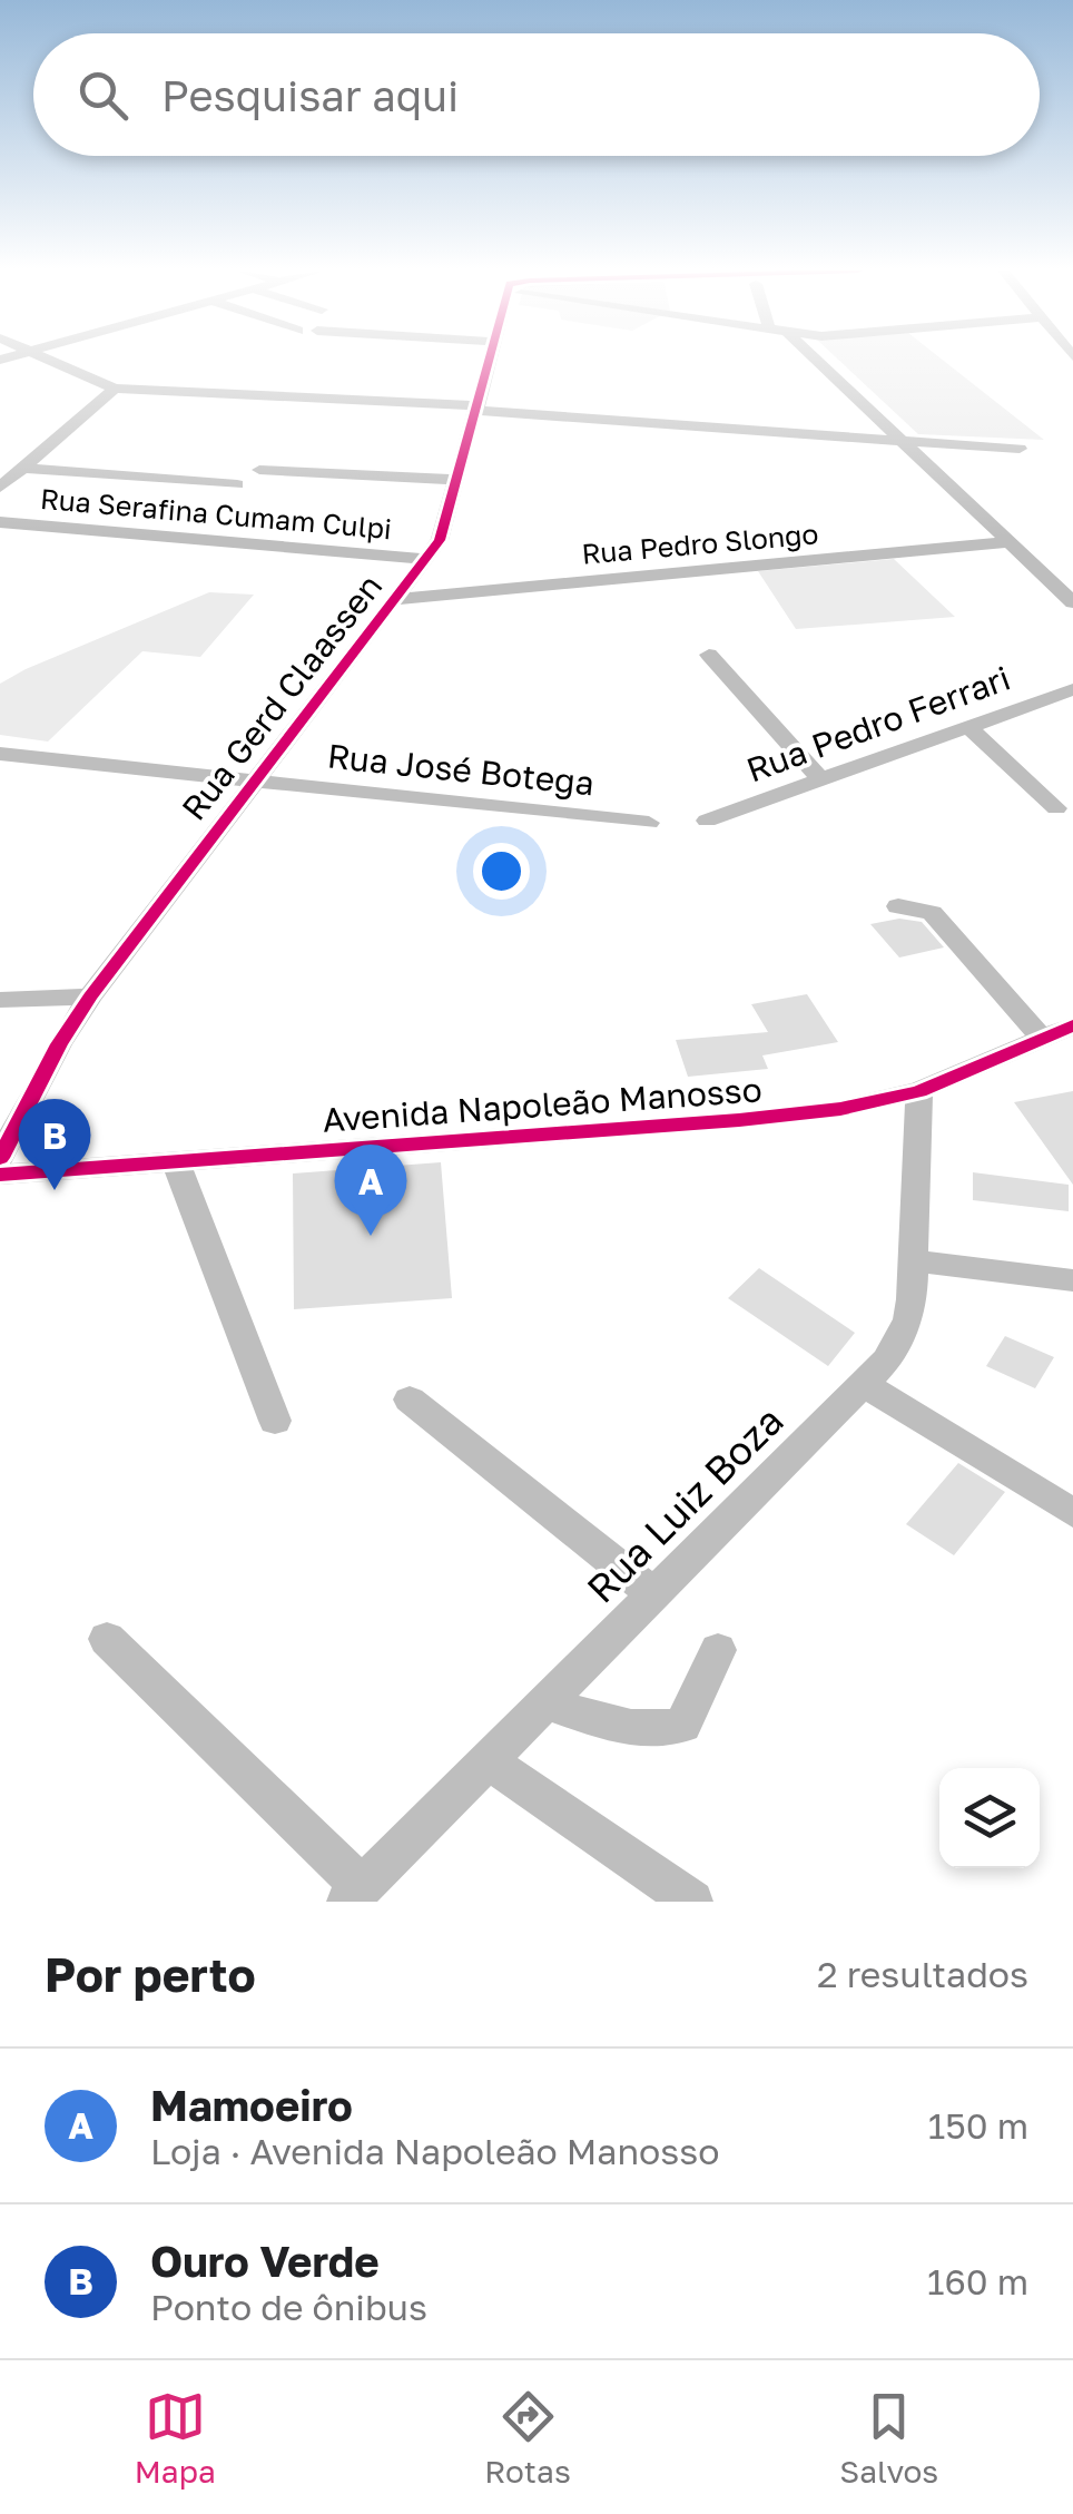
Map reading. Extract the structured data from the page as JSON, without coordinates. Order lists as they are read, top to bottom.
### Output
{
  "streets": {
    "street": [
      "Rua Serafina Cumam Culpi",
      "Rua Pedro Slongo",
      "Rua Gerd Claassen",
      "Rua Pedro Ferrari",
      "Rua José Botega",
      "Avenida Napoleão Manosso",
      "Rua Luiz Boza"
    ]
  },
  "crossings": [
    ["Rua Serafina Cumam Culpi", "Rua Gerd Claassen"],
    ["Rua Pedro Slongo", "Rua Gerd Claassen"],
    ["Rua Gerd Claassen", "Rua José Botega"],
    ["Avenida Napoleão Manosso", "Rua Luiz Boza"]
  ],
  "page": {
    "search": "Pesquisar aqui",
    "pins": ["B", "A"],
    "heading": ["Por perto", "2 resultados"],
    "list": [
      {
        "mark": "A",
        "name": "Mamoeiro",
        "note": "Loja · Avenida Napoleão Manosso",
        "value": "150 m"
      },
      {
        "mark": "B",
        "name": "Ouro Verde",
        "note": "Ponto de ônibus",
        "value": "160 m"
      }
    ],
    "nav": ["Mapa", "Rotas", "Salvos"]
  }
}
